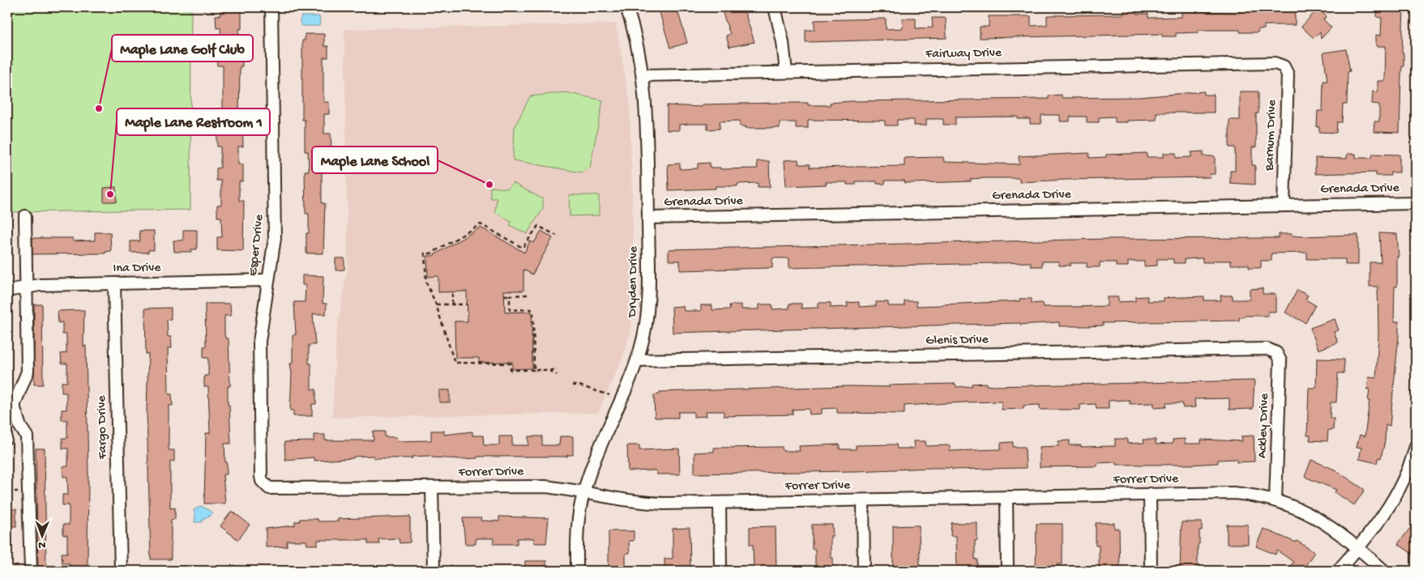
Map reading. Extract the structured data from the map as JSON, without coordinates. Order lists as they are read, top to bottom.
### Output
{
  "streets": {
    "street": [
      "Fairway Drive",
      "Barnum Drive",
      "Grenada Drive",
      "Esper Drive",
      "Ina Drive",
      "Dryden Drive",
      "Glenis Drive",
      "Ackley Drive",
      "Fargo Drive",
      "Forrer Drive"
    ]
  },
  "crossings": [
    ["Fairway Drive", "Barnum Drive"],
    ["Fairway Drive", "Dryden Drive"],
    ["Barnum Drive", "Grenada Drive"],
    ["Grenada Drive", "Dryden Drive"],
    ["Esper Drive", "Ina Drive"],
    ["Esper Drive", "Forrer Drive"],
    ["Ina Drive", "Fargo Drive"],
    ["Dryden Drive", "Glenis Drive"],
    ["Dryden Drive", "Forrer Drive"],
    ["Glenis Drive", "Ackley Drive"],
    ["Ackley Drive", "Forrer Drive"]
  ],
  "places": ["Maple Lane Golf Club", "Maple Lane School", "Maple Lane Restroom 1"],
  "north": "bottom"
}
